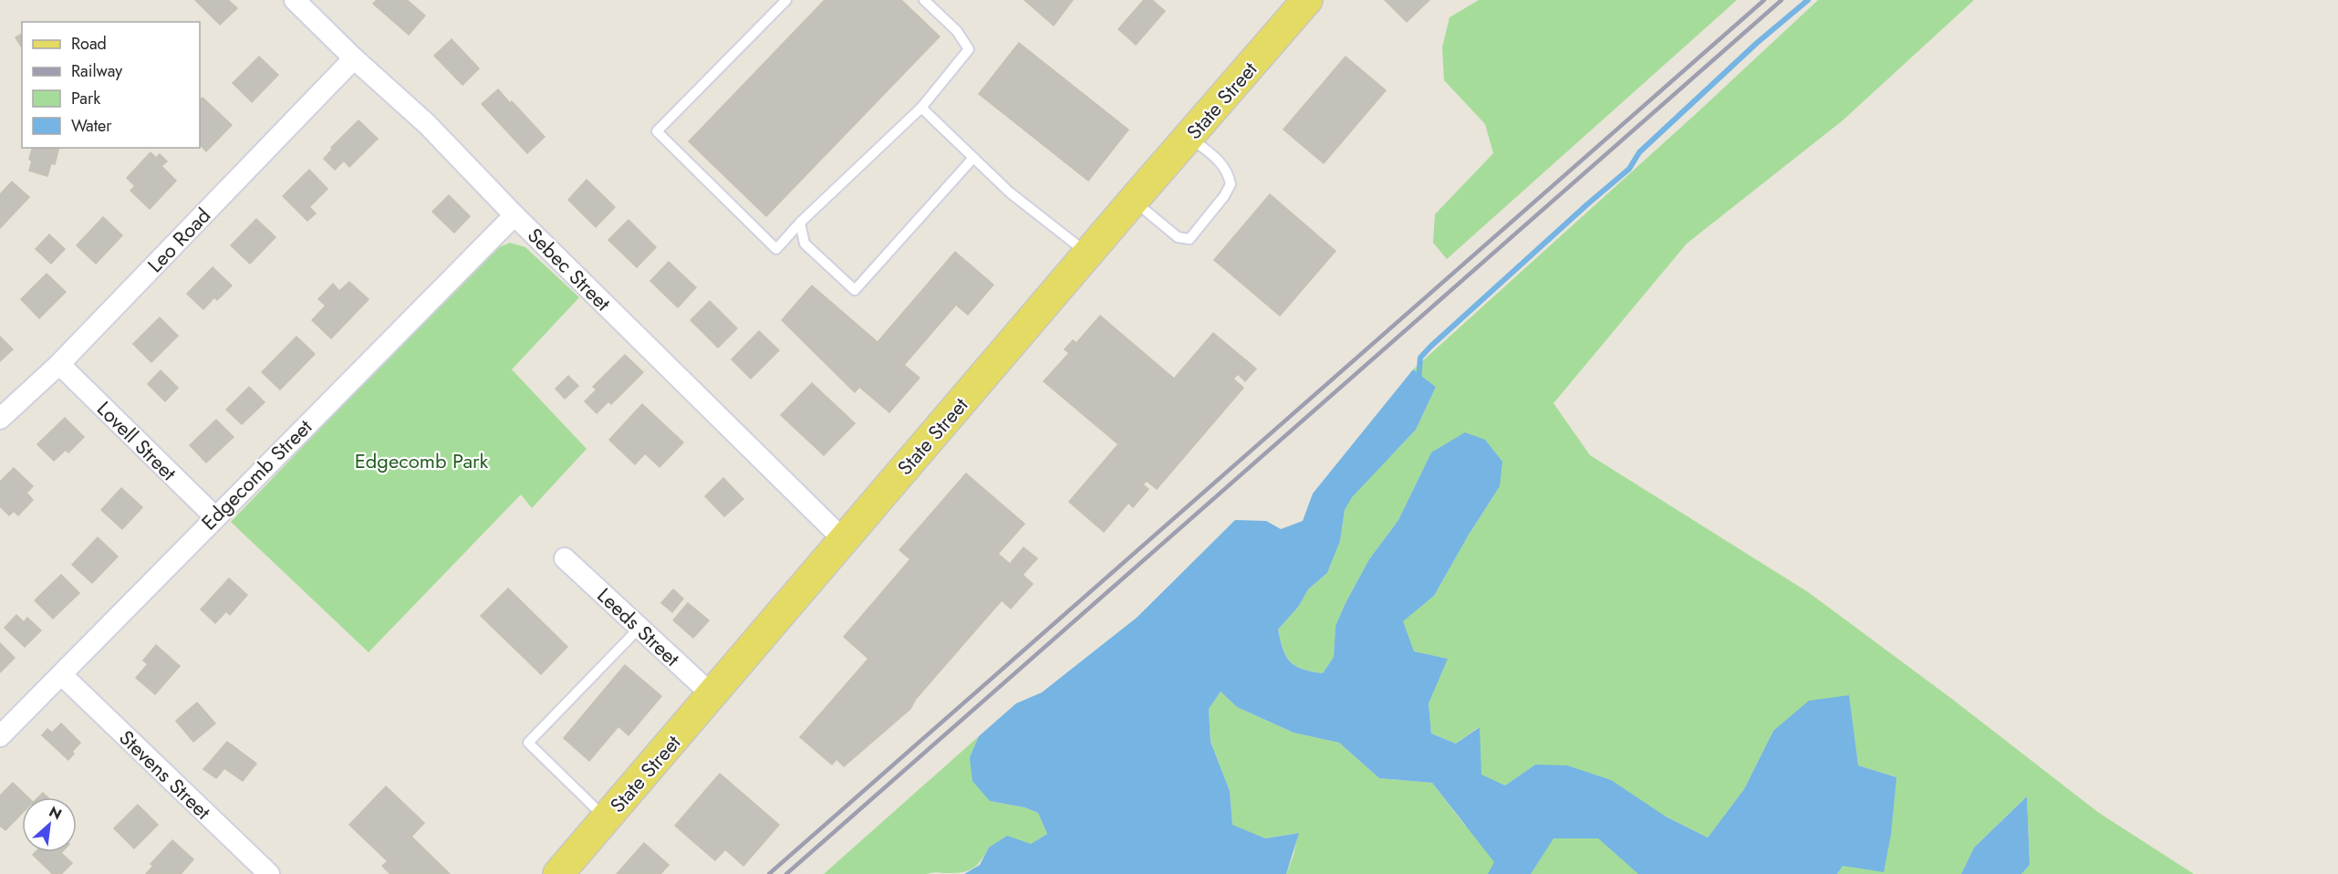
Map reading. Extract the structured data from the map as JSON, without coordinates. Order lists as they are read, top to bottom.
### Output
{
  "streets": {
    "main road": ["State Street"],
    "street": [
      "Leo Road",
      "Sebec Street",
      "Lovell Street",
      "Edgecomb Street",
      "Leeds Street",
      "Stevens Street"
    ]
  },
  "crossings": [
    ["State Street", "Sebec Street"],
    ["State Street", "Leeds Street"],
    ["Leo Road", "Sebec Street"],
    ["Leo Road", "Lovell Street"],
    ["Sebec Street", "Edgecomb Street"],
    ["Lovell Street", "Edgecomb Street"],
    ["Edgecomb Street", "Stevens Street"]
  ],
  "parks": ["Edgecomb Park"],
  "legend": [
    "Road",
    "Railway",
    "Park",
    "Water"
  ],
  "north": "top right"
}
